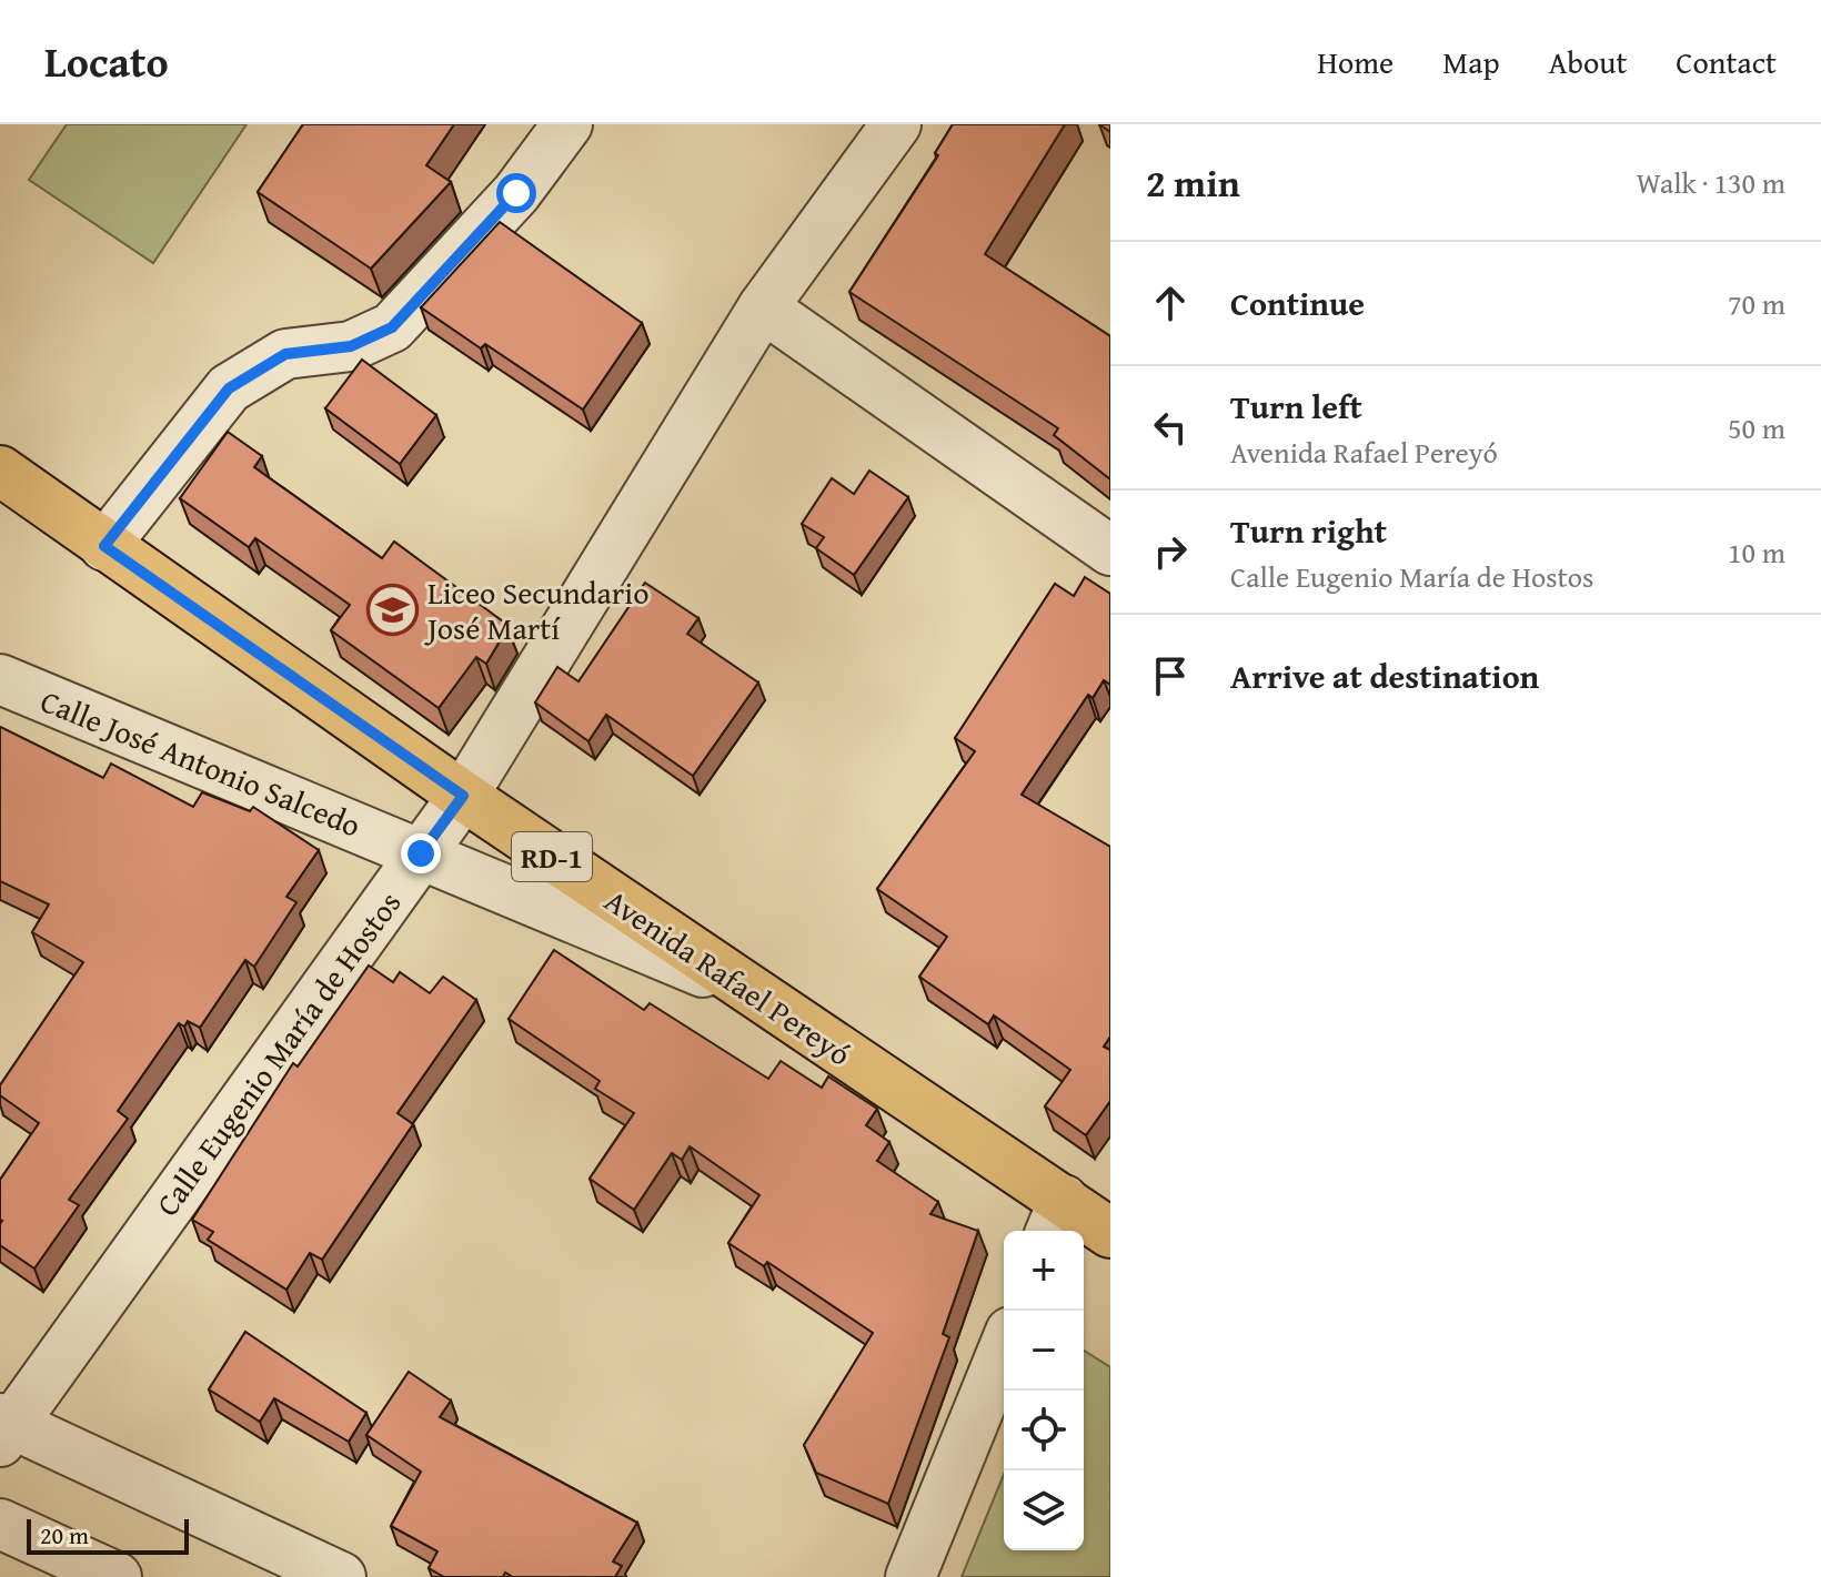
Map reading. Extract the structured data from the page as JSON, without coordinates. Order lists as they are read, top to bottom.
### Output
{
  "streets": {
    "main road": ["RD-1", "Avenida Rafael Pereyó"],
    "street": ["Calle José Antonio Salcedo", "Calle Eugenio María de Hostos"]
  },
  "crossings": [
    ["Calle José Antonio Salcedo", "Avenida Rafael Pereyó"],
    ["Calle José Antonio Salcedo", "Calle Eugenio María de Hostos"],
    ["Avenida Rafael Pereyó", "Calle Eugenio María de Hostos"]
  ],
  "places": {
    "school or university": ["Liceo Secundario José Martí"]
  },
  "scale_bar": "20 m",
  "page": {
    "header": "Locato",
    "nav": [
      "Home",
      "Map",
      "About",
      "Contact"
    ],
    "heading": ["2 min", "Walk · 130 m"],
    "list": [
      ["Continue", "70 m"],
      ["Turn left", "Avenida Rafael Pereyó", "50 m"],
      ["Turn right", "Calle Eugenio María de Hostos", "10 m"],
      "Arrive at destination"
    ],
    "map_buttons": ["+", "−"],
    "scale": "20 m"
  }
}
